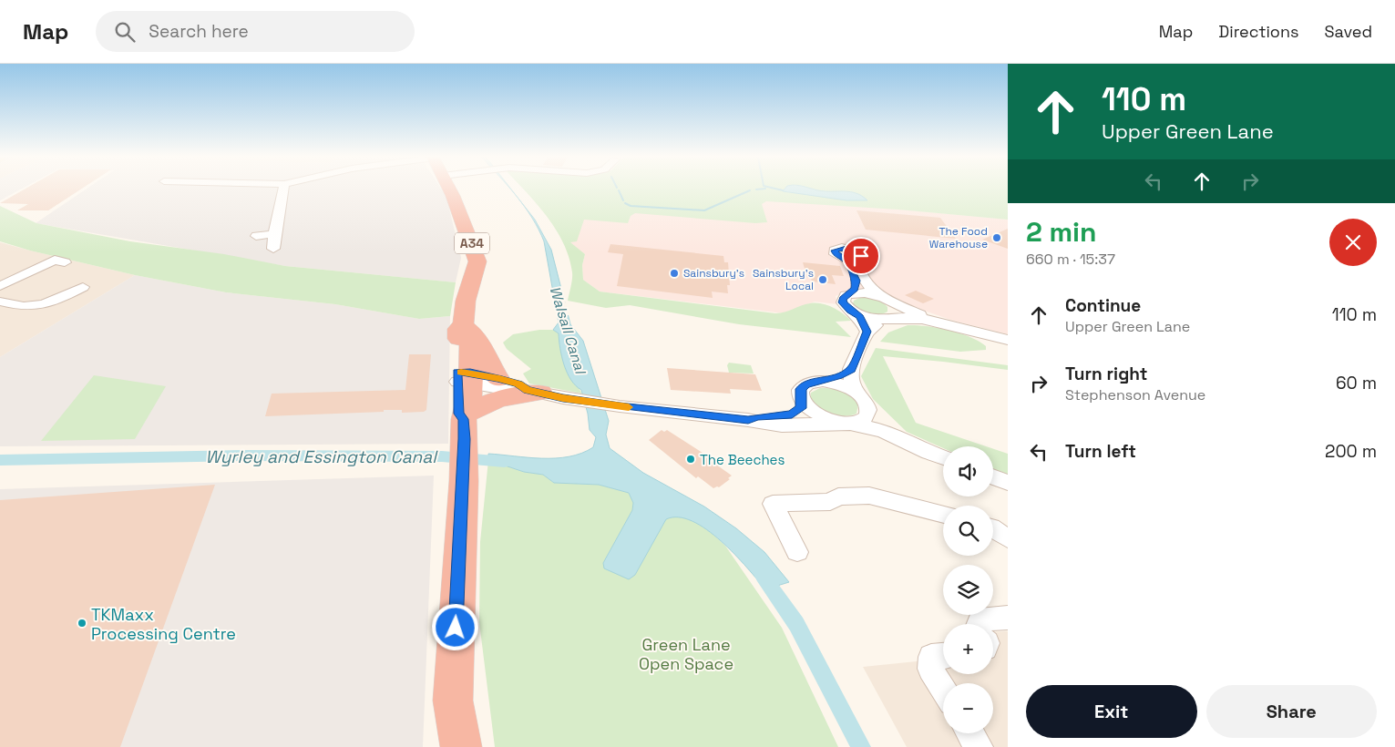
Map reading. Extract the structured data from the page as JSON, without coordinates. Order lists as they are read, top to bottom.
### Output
{
  "streets": {
    "highway": ["A34"]
  },
  "water": ["Walsall Canal", "Wyrley and Essington Canal"],
  "parks": ["Green Lane Open Space"],
  "places": [
    "The Food Warehouse",
    "Sainsbury's",
    "Sainsbury's Local",
    "The Beeches",
    "TKMaxx Processing Centre"
  ],
  "page": {
    "header": "Map",
    "search": "Search here",
    "nav": ["Map", "Directions", "Saved"],
    "turn": ["110 m", "Upper Green Lane"],
    "heading": ["2 min", "660 m · 15:37"],
    "list": [
      {
        "name": "Continue",
        "note": "Upper Green Lane",
        "value": "110 m"
      },
      {
        "name": "Turn right",
        "note": "Stephenson Avenue",
        "value": "60 m"
      },
      {
        "name": "Turn left",
        "value": "200 m"
      }
    ],
    "map_buttons": ["+", "−"],
    "buttons": ["Exit", "Share"]
  }
}
